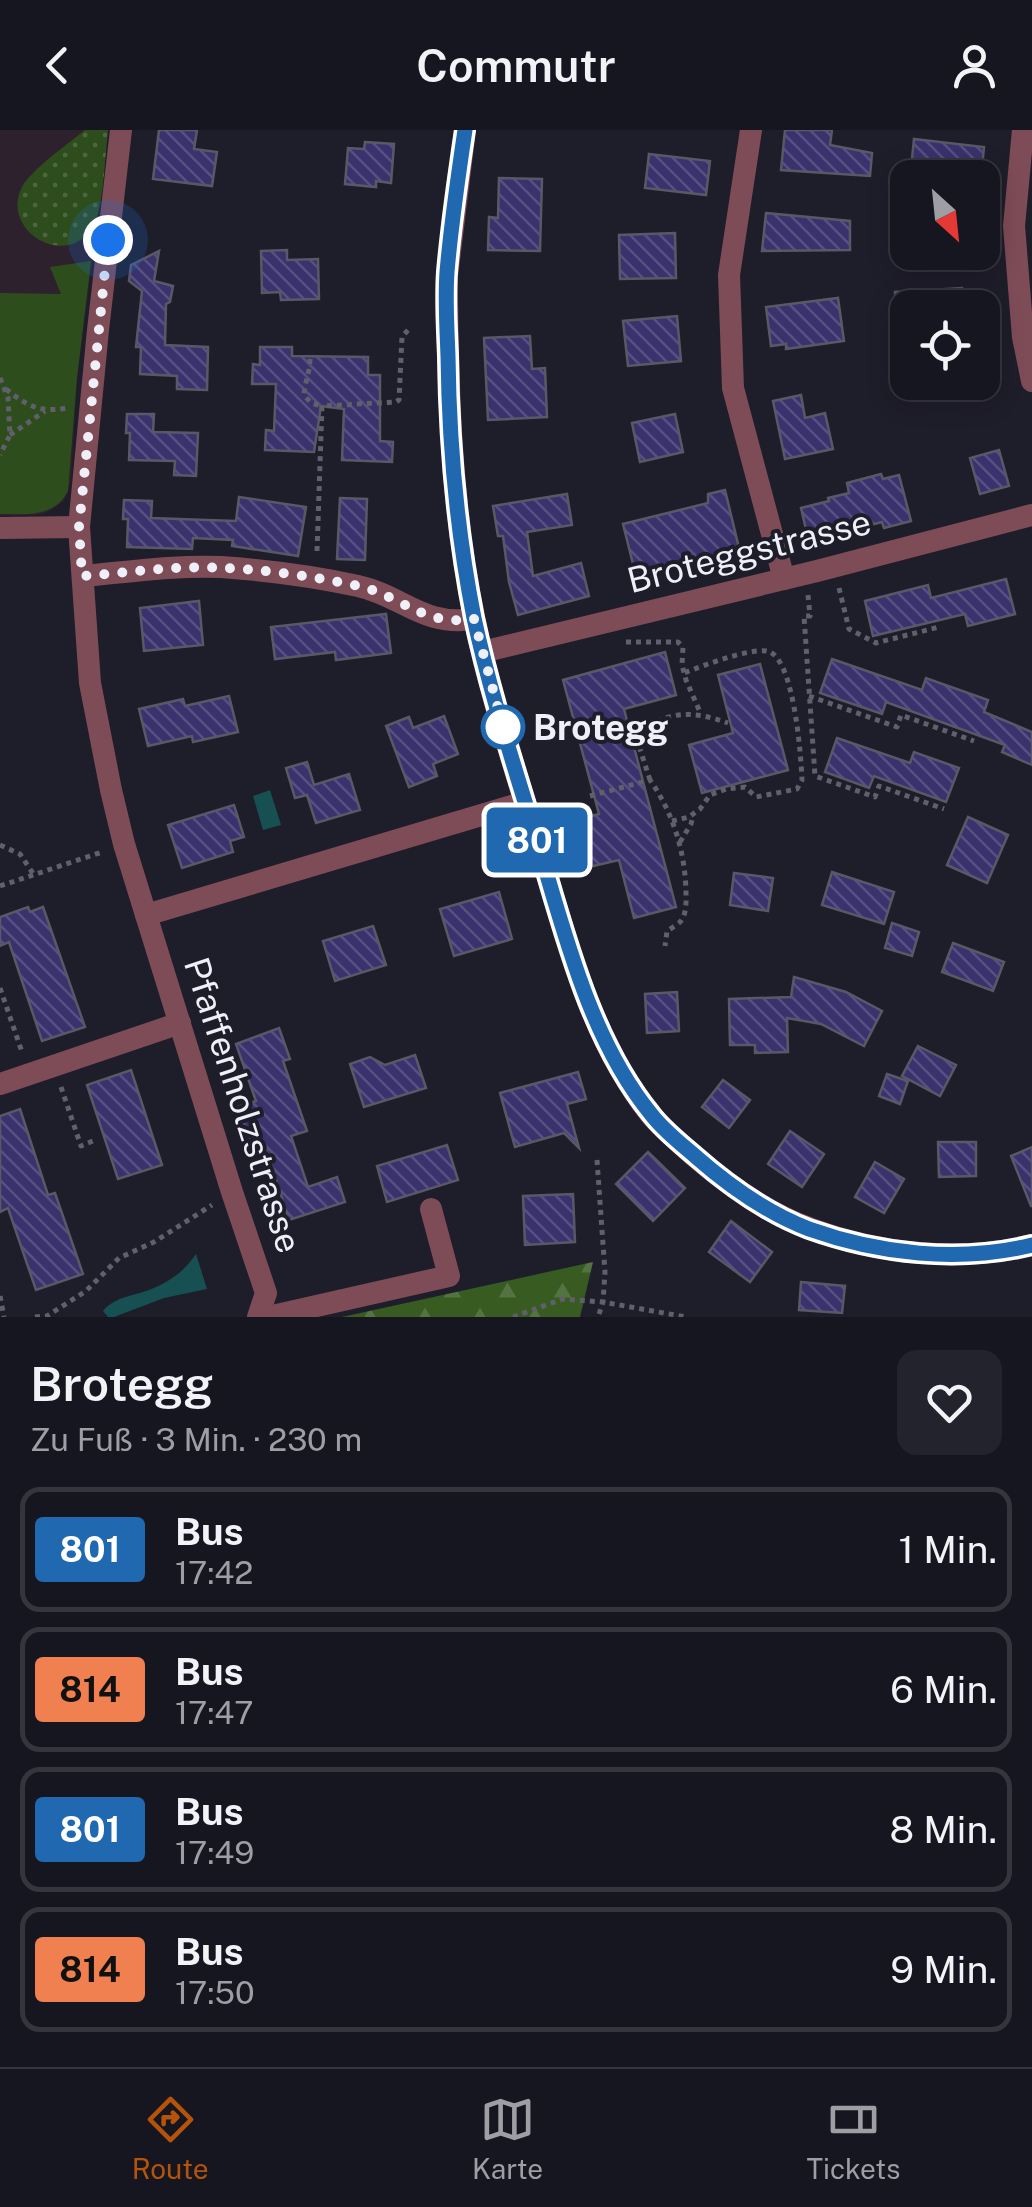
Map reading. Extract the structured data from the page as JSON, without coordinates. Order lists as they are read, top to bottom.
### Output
{
  "streets": {
    "street": ["Broteggstrasse", "Pfaffenholzstrasse"]
  },
  "places": ["Brotegg"],
  "lines": ["bus line 801"],
  "north": "bottom right",
  "page": {
    "header": "Commutr",
    "on_map": "801",
    "heading": ["Brotegg", "Zu Fuß · 3 Min. · 230 m"],
    "list": [
      {
        "mark": "801",
        "name": "Bus",
        "note": "17:42",
        "value": "1 Min."
      },
      {
        "mark": "814",
        "name": "Bus",
        "note": "17:47",
        "value": "6 Min."
      },
      {
        "mark": "801",
        "name": "Bus",
        "note": "17:49",
        "value": "8 Min."
      },
      {
        "mark": "814",
        "name": "Bus",
        "note": "17:50",
        "value": "9 Min."
      }
    ],
    "tabs": ["Route", "Karte", "Tickets"]
  }
}
